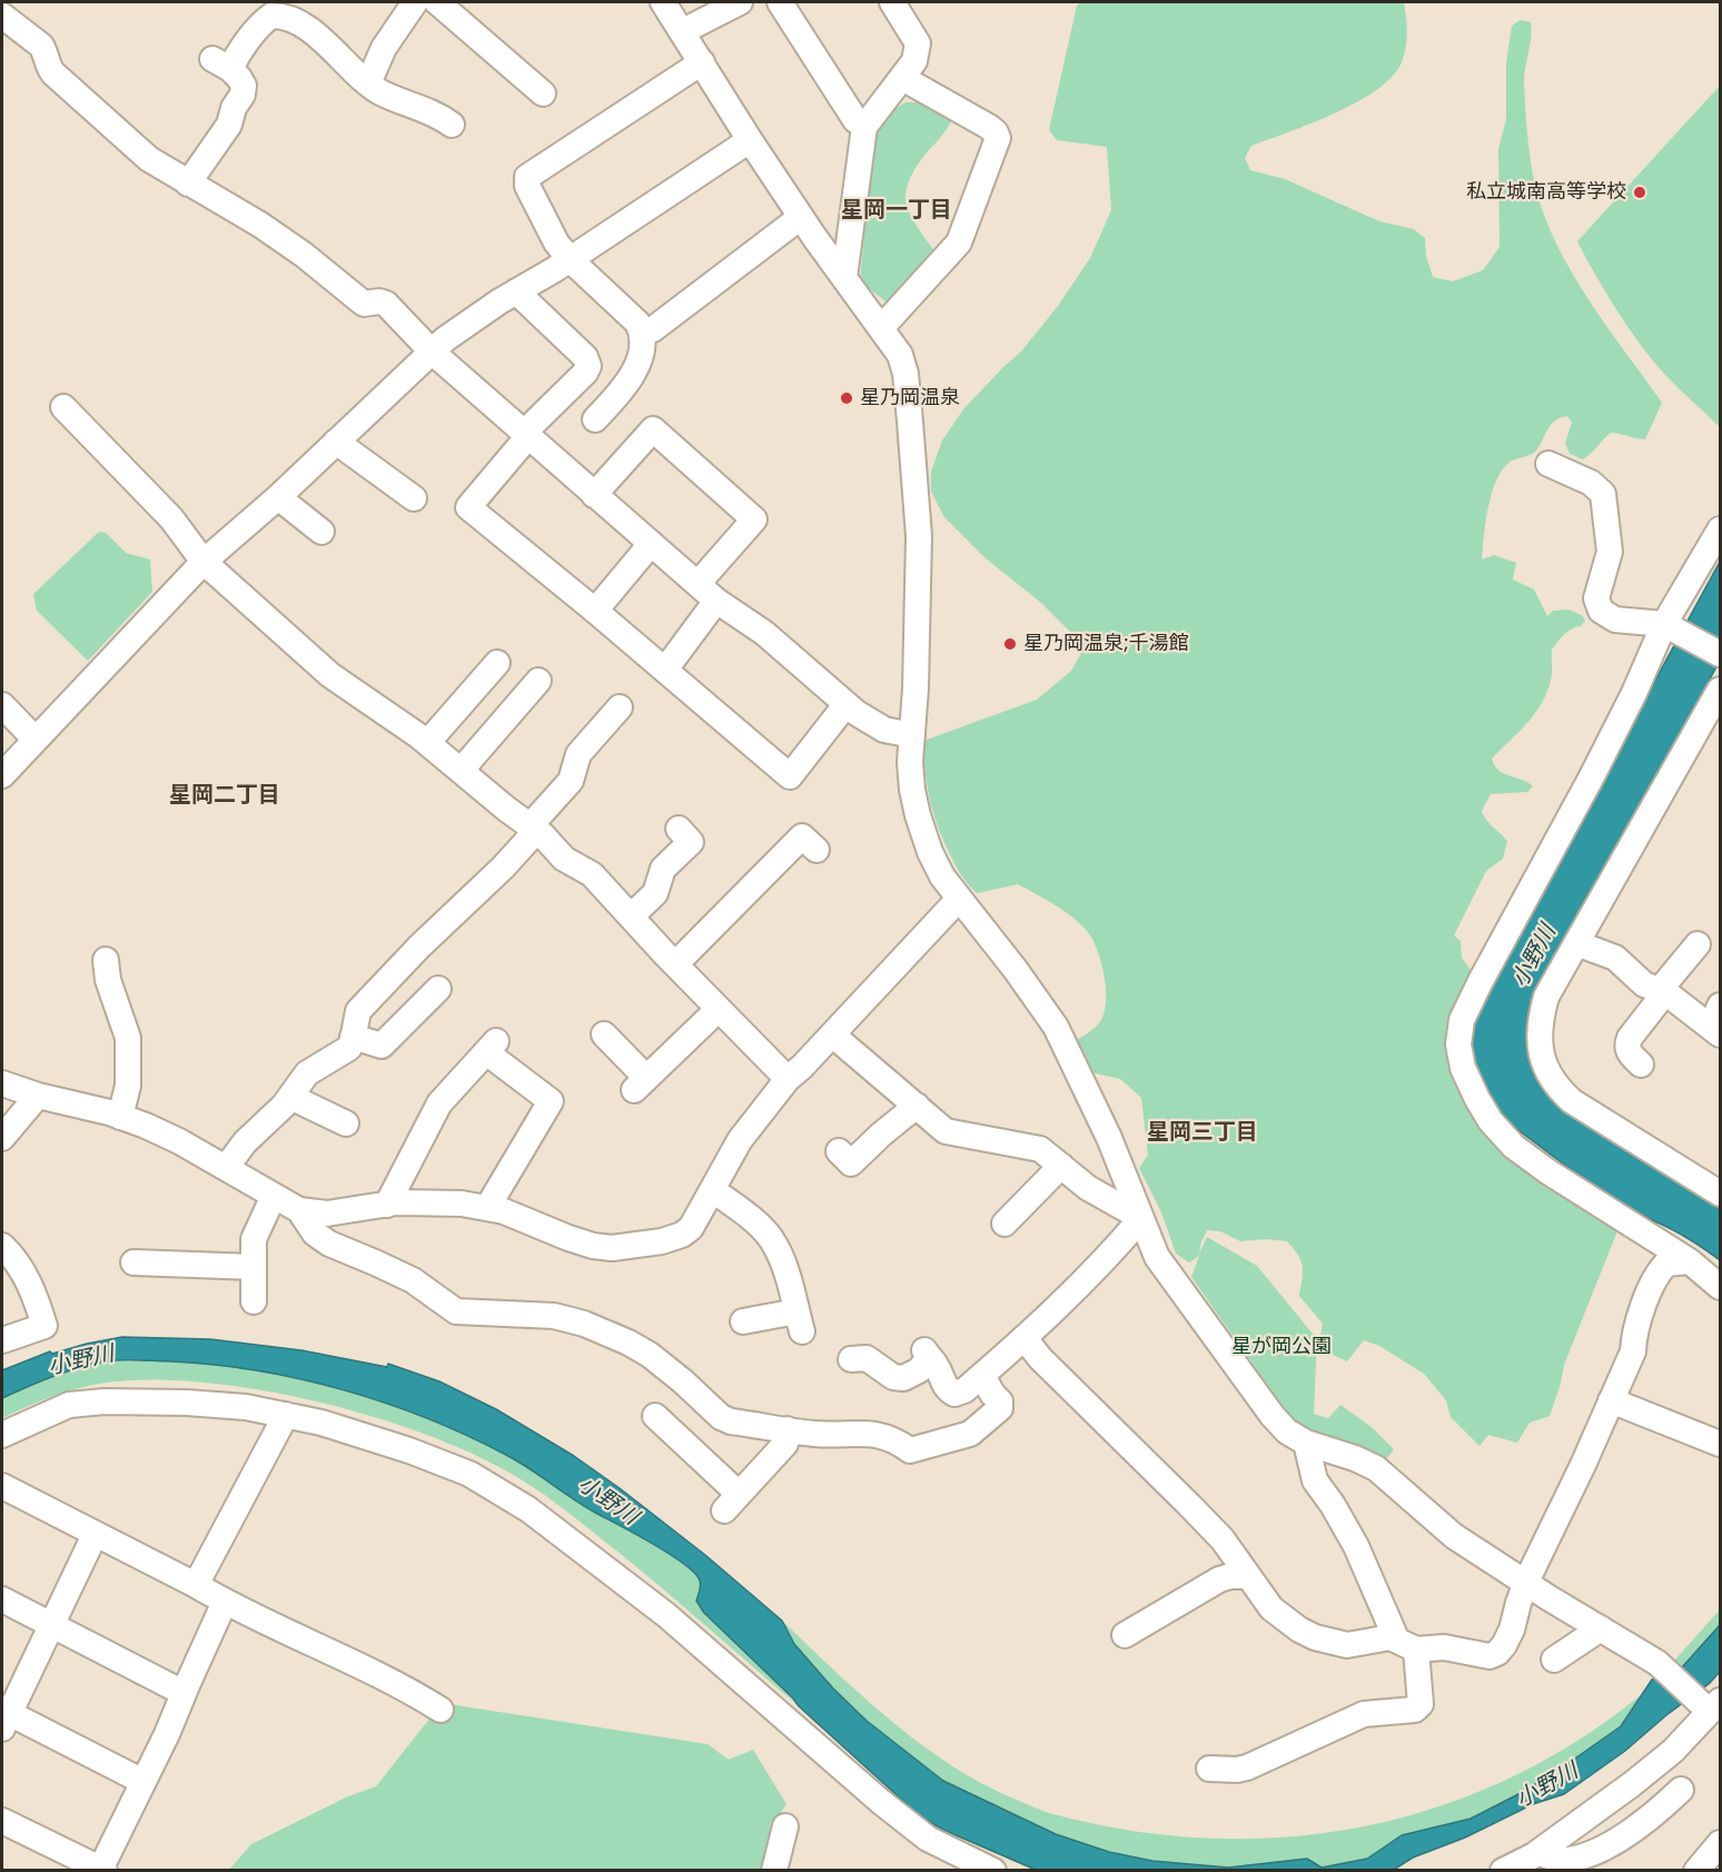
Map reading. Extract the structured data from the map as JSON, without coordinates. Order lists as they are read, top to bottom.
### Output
{
  "districts": ["星岡一丁目", "星岡二丁目", "星岡三丁目"],
  "water": ["小野川"],
  "parks": ["星が岡公園"],
  "places": ["私立城南高等学校", "星乃岡温泉", "星乃岡温泉;千湯館"]
}
